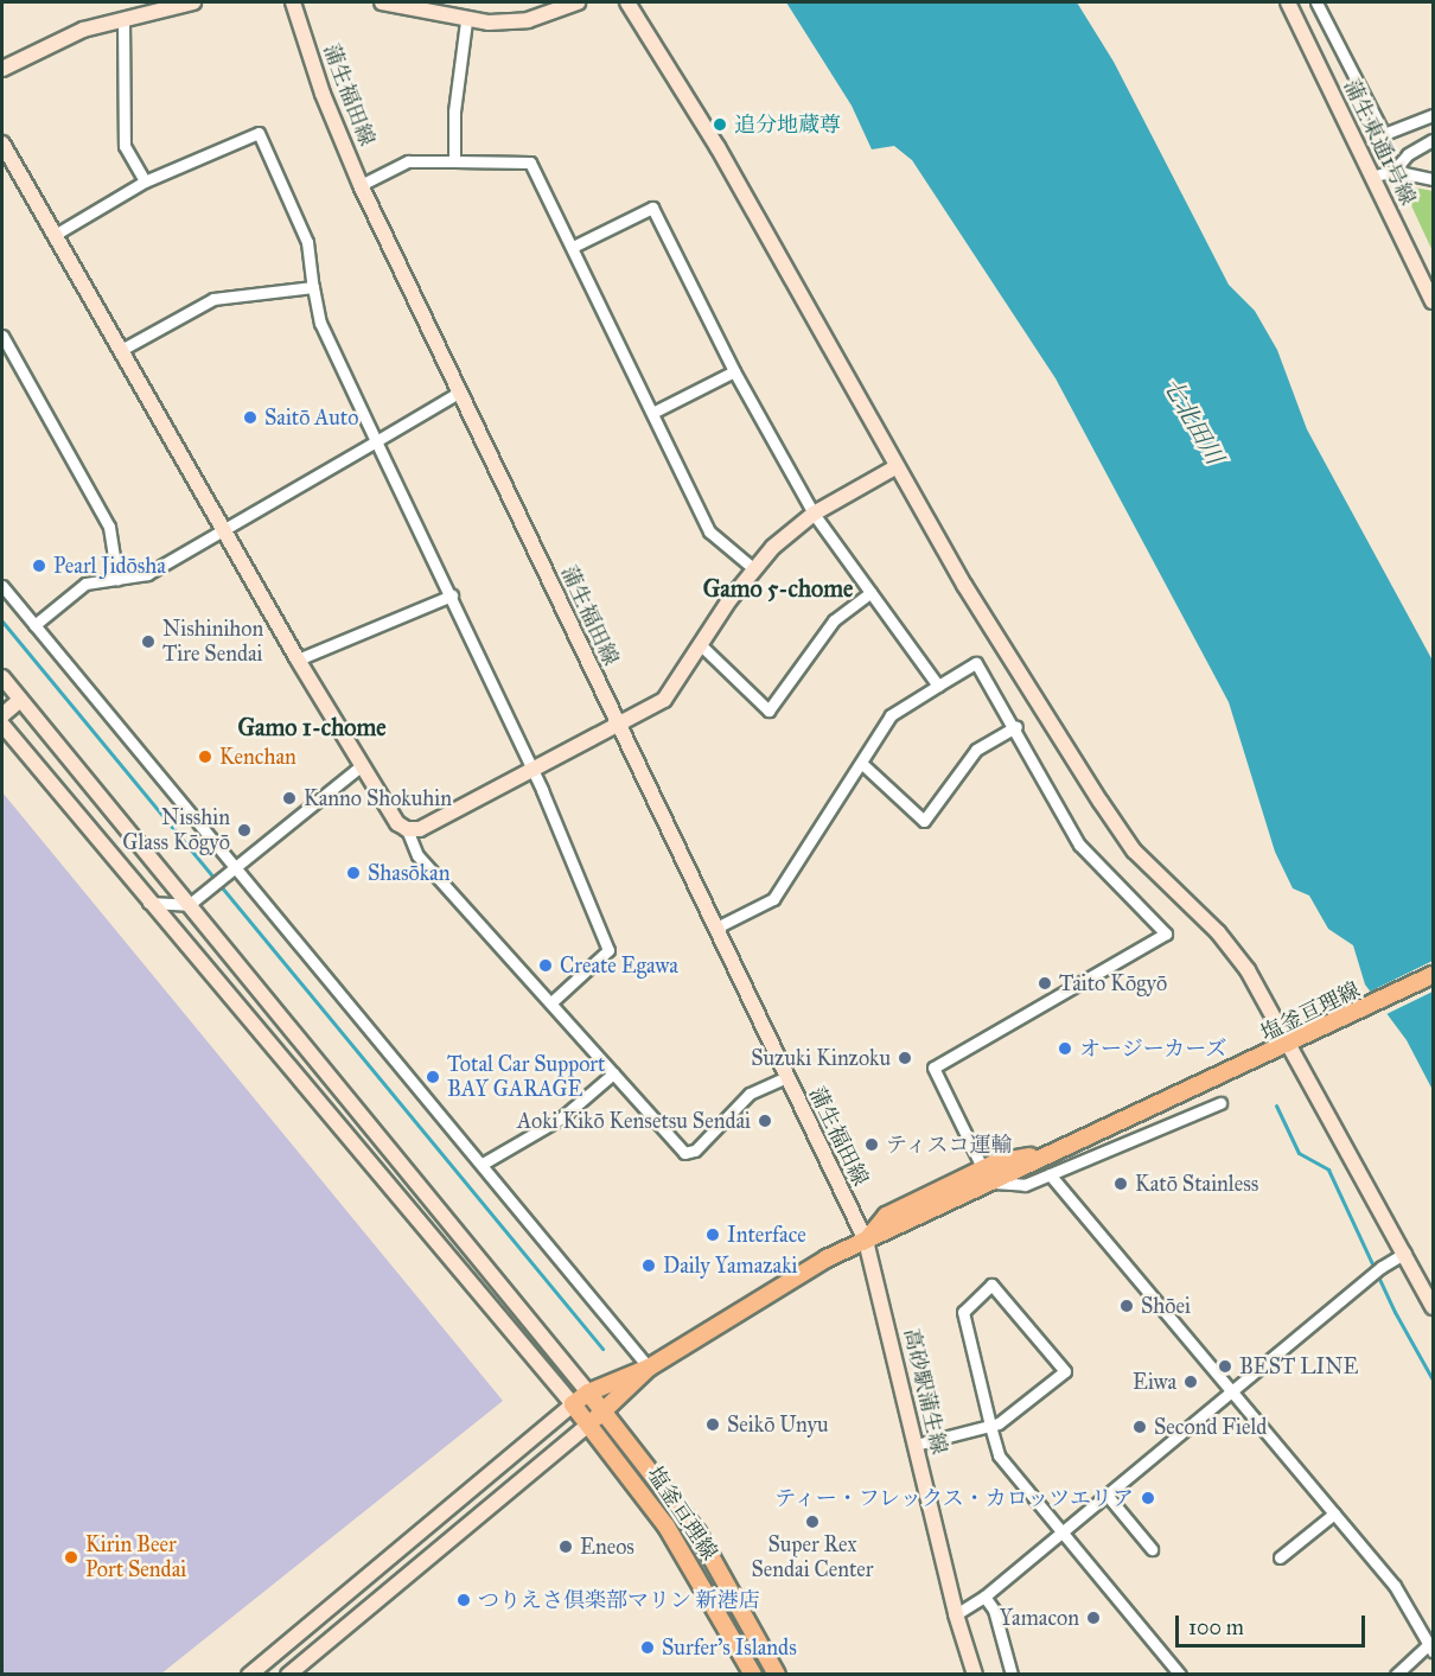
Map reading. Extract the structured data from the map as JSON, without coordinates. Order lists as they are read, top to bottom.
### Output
{
  "streets": {
    "main road": ["塩釜亘理線"],
    "street": ["蒲生福田線", "蒲生東通1号線", "高砂駅蒲生線"]
  },
  "crossings": [
    ["蒲生福田線", "塩釜亘理線"],
    ["蒲生福田線", "高砂駅蒲生線"],
    ["塩釜亘理線", "高砂駅蒲生線"]
  ],
  "districts": ["Gamo 5-chome", "Gamo 1-chome"],
  "water": ["七北田川"],
  "places": [
    "追分地蔵尊",
    "Saitō Auto",
    "Pearl Jidōsha",
    "Nishinihon Tire Sendai",
    "Kenchan",
    "Kanno Shokuhin",
    "Nisshin Glass Kōgyō",
    "Shasōkan",
    "Create Egawa",
    "Taito Kōgyō",
    "オージーカーズ",
    "Suzuki Kinzoku",
    "Total Car Support BAY GARAGE",
    "Aoki Kikō Kensetsu Sendai",
    "ティスコ運輸",
    "Katō Stainless",
    "Interface",
    "Daily Yamazaki",
    "Shōei",
    "BEST LINE",
    "Eiwa",
    "Seikō Unyu",
    "Second Field",
    "ティー・フレックス・カロッツエリア",
    "Super Rex Sendai Center",
    "Eneos",
    "Kirin Beer Port Sendai",
    "つりえさ倶楽部マリン 新港店",
    "Yamacon",
    "Surfer's Islands"
  ],
  "scale_bar": "100 m"
}
